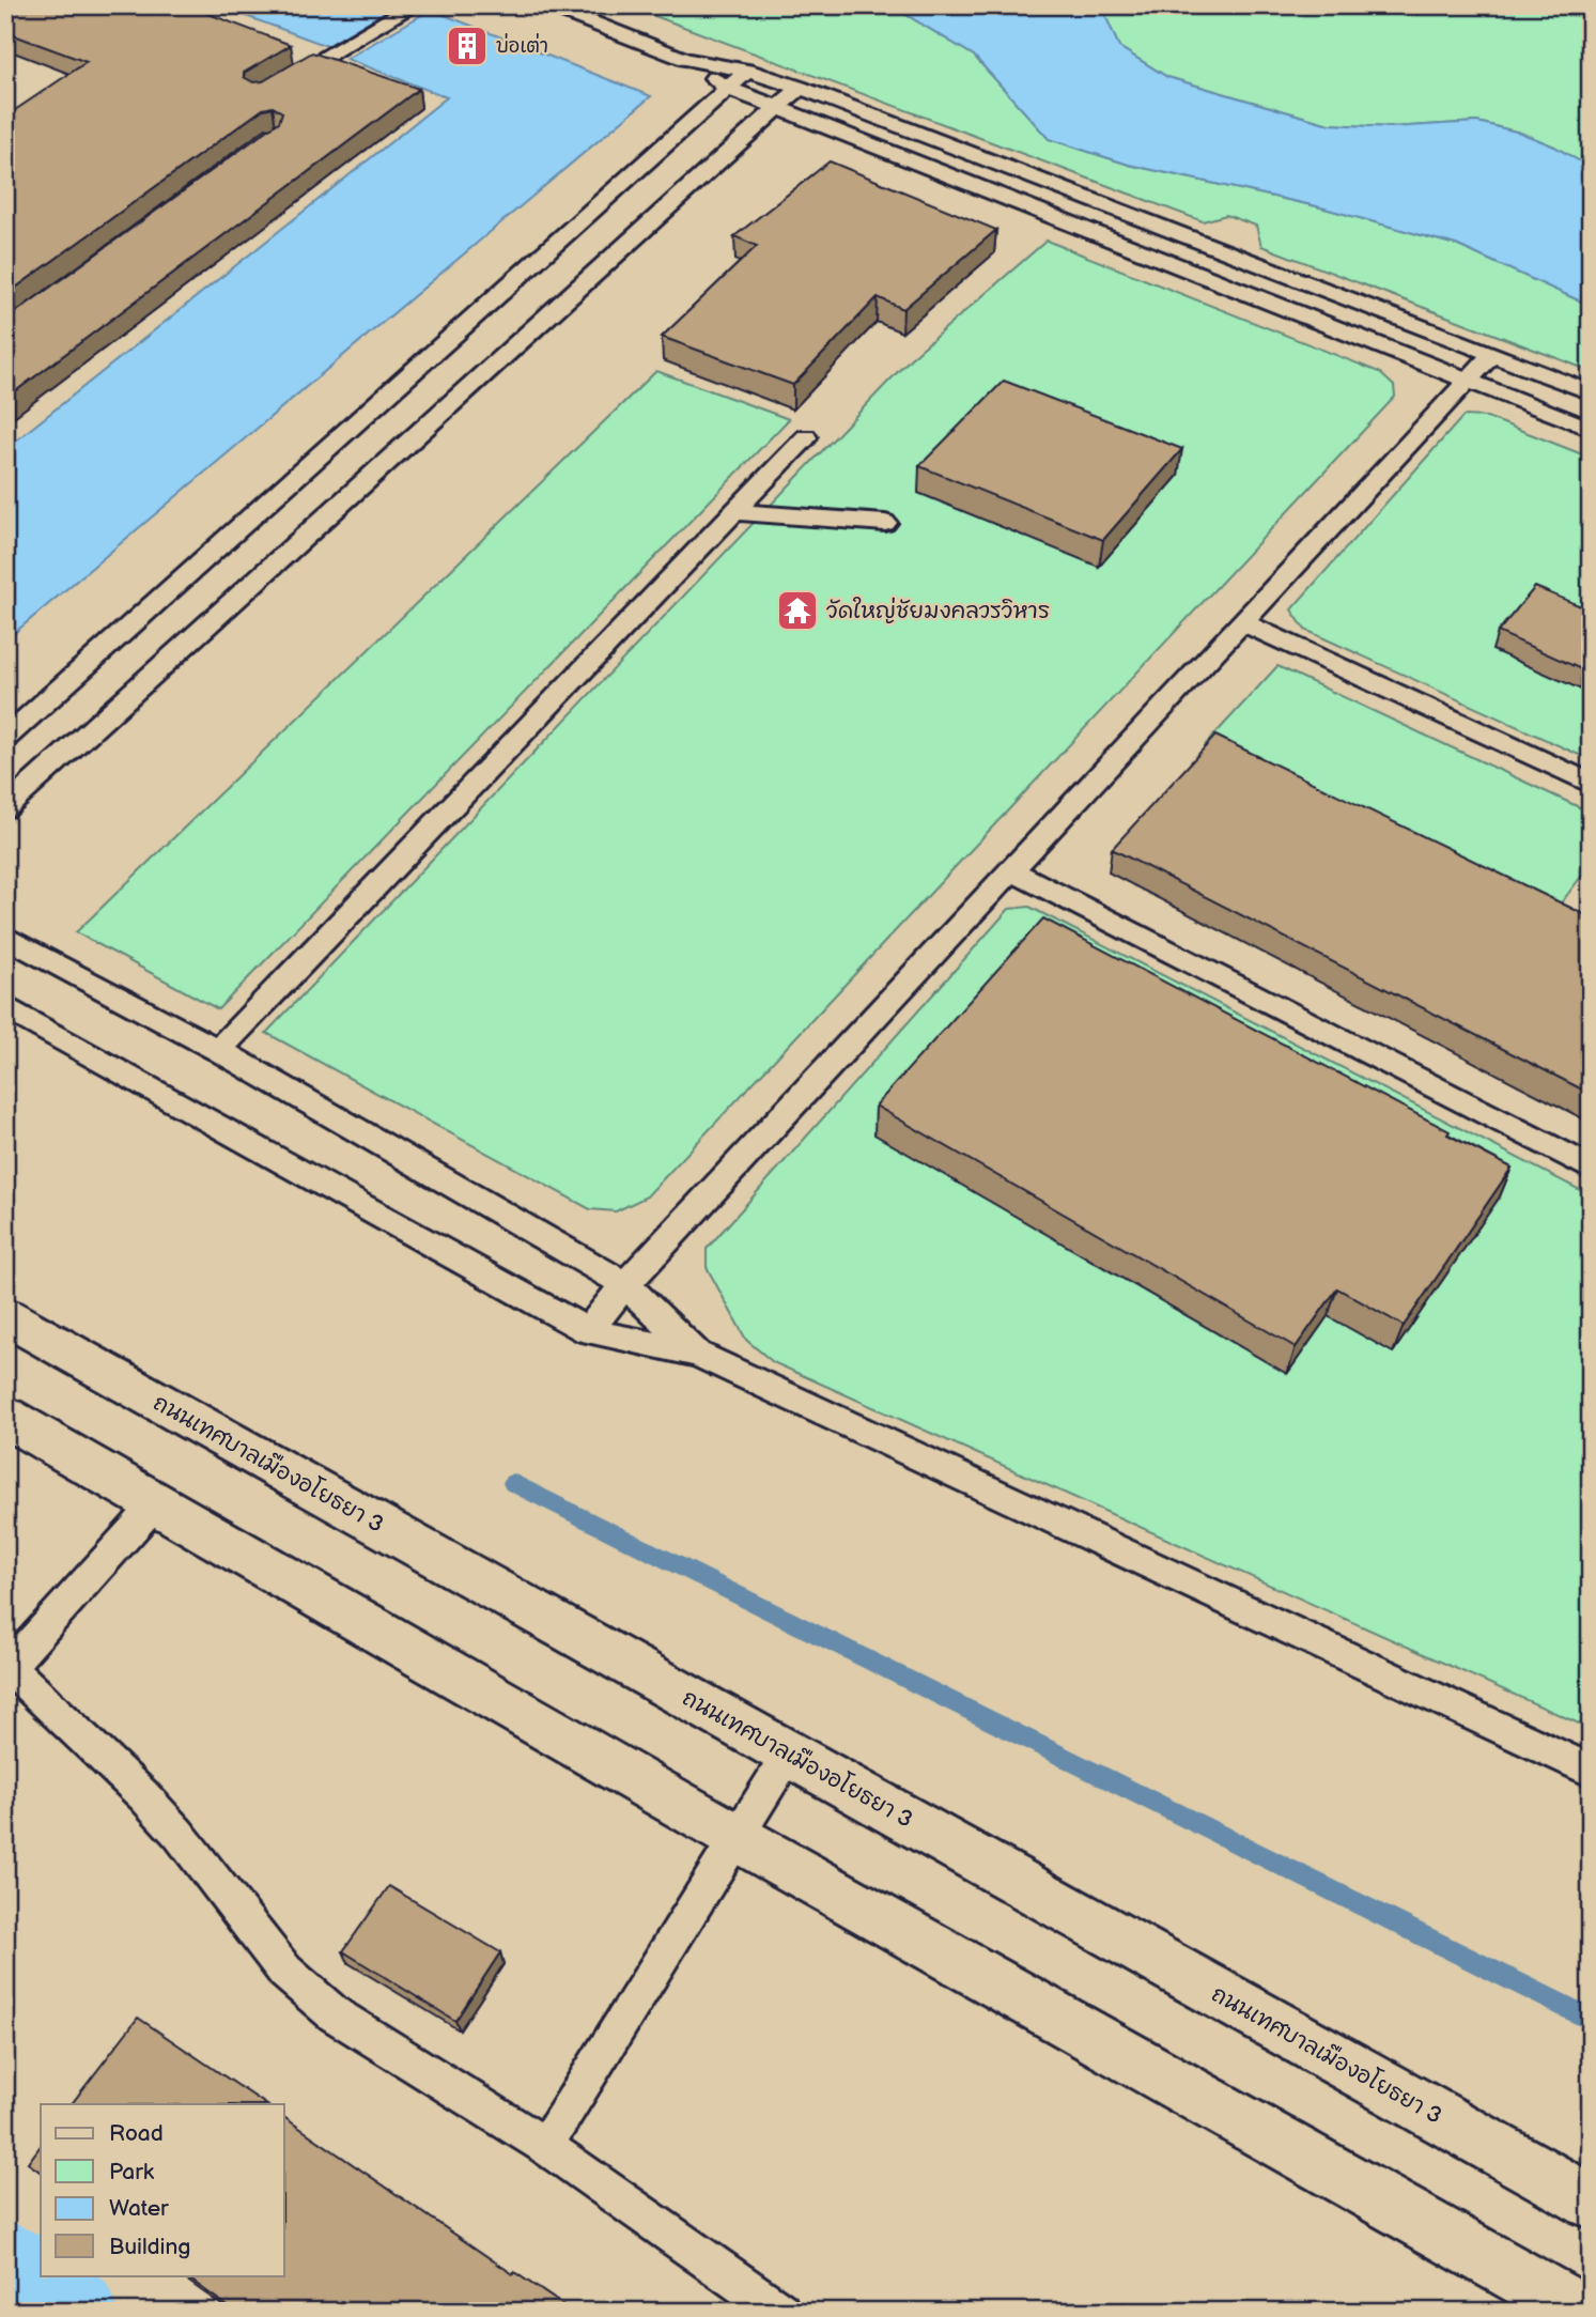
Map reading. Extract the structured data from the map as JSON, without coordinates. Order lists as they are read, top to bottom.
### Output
{
  "streets": {
    "street": ["ถนนเทศบาลเมืองอโยธยา 3"]
  },
  "places": {
    "building": ["บ่อเต่า"],
    "temple": ["วัดใหญ่ชัยมงคลวรวิหาร"]
  },
  "legend": [
    "Road",
    "Park",
    "Water",
    "Building"
  ]
}
